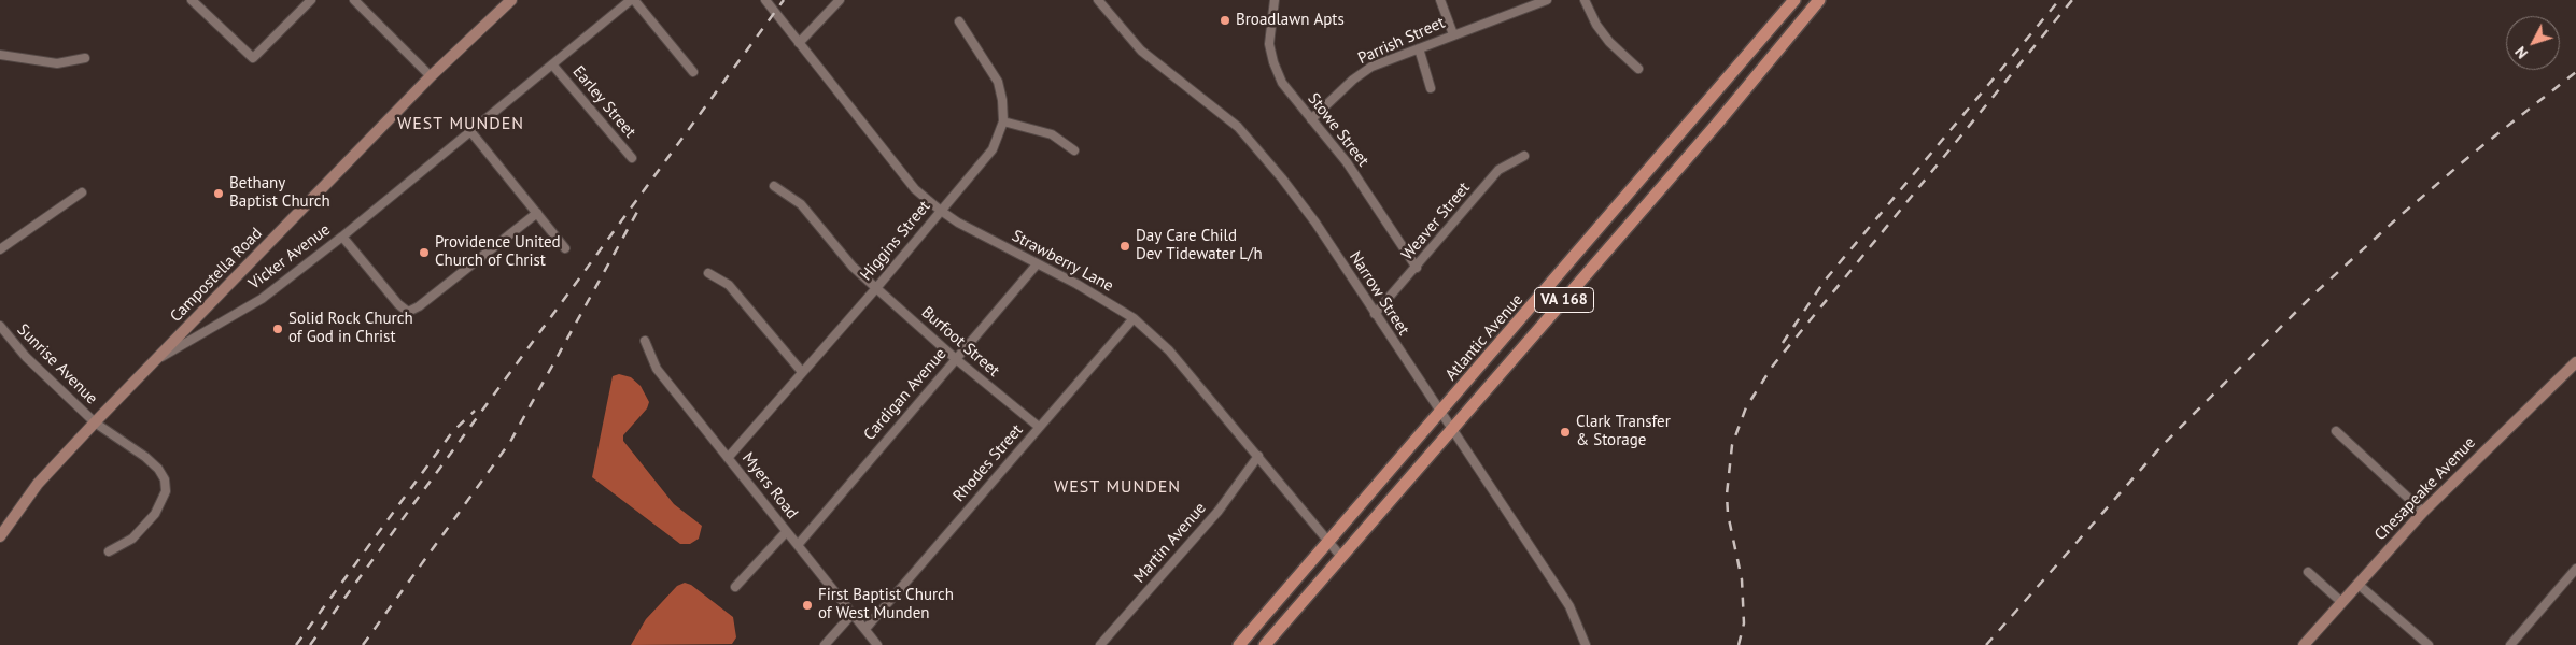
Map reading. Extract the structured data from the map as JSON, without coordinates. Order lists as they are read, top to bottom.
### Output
{
  "streets": {
    "main road": [
      "Campostella Road",
      "VA 168",
      "Atlantic Avenue",
      "Chesapeake Avenue"
    ],
    "street": [
      "Parrish Street",
      "Earley Street",
      "Stowe Street",
      "Weaver Street",
      "Higgins Street",
      "Vicker Avenue",
      "Strawberry Lane",
      "Narrow Street",
      "Burfoot Street",
      "Sunrise Avenue",
      "Cardigan Avenue",
      "Rhodes Street",
      "Myers Road",
      "Martin Avenue"
    ]
  },
  "crossings": [
    ["Parrish Street", "Stowe Street"],
    ["Earley Street", "Vicker Avenue"],
    ["Stowe Street", "Weaver Street"],
    ["Weaver Street", "Narrow Street"],
    ["Higgins Street", "Strawberry Lane"],
    ["Higgins Street", "Burfoot Street"],
    ["Higgins Street", "Myers Road"],
    ["Vicker Avenue", "Campostella Road"],
    ["Strawberry Lane", "VA 168"],
    ["Strawberry Lane", "Atlantic Avenue"],
    ["Strawberry Lane", "Cardigan Avenue"],
    ["Strawberry Lane", "Rhodes Street"],
    ["Strawberry Lane", "Martin Avenue"],
    ["Campostella Road", "Sunrise Avenue"],
    ["Narrow Street", "VA 168"],
    ["Narrow Street", "Atlantic Avenue"],
    ["Burfoot Street", "Cardigan Avenue"],
    ["Burfoot Street", "Rhodes Street"],
    ["Cardigan Avenue", "Myers Road"],
    ["Rhodes Street", "Myers Road"]
  ],
  "districts": ["WEST MUNDEN", "WEST MUNDEN"],
  "places": [
    "Broadlawn Apts",
    "Bethany Baptist Church",
    "Day Care Child Dev Tidewater L/h",
    "Providence United Church of Christ",
    "Solid Rock Church of God in Christ",
    "Clark Transfer & Storage",
    "First Baptist Church of West Munden"
  ],
  "north": "bottom left"
}
